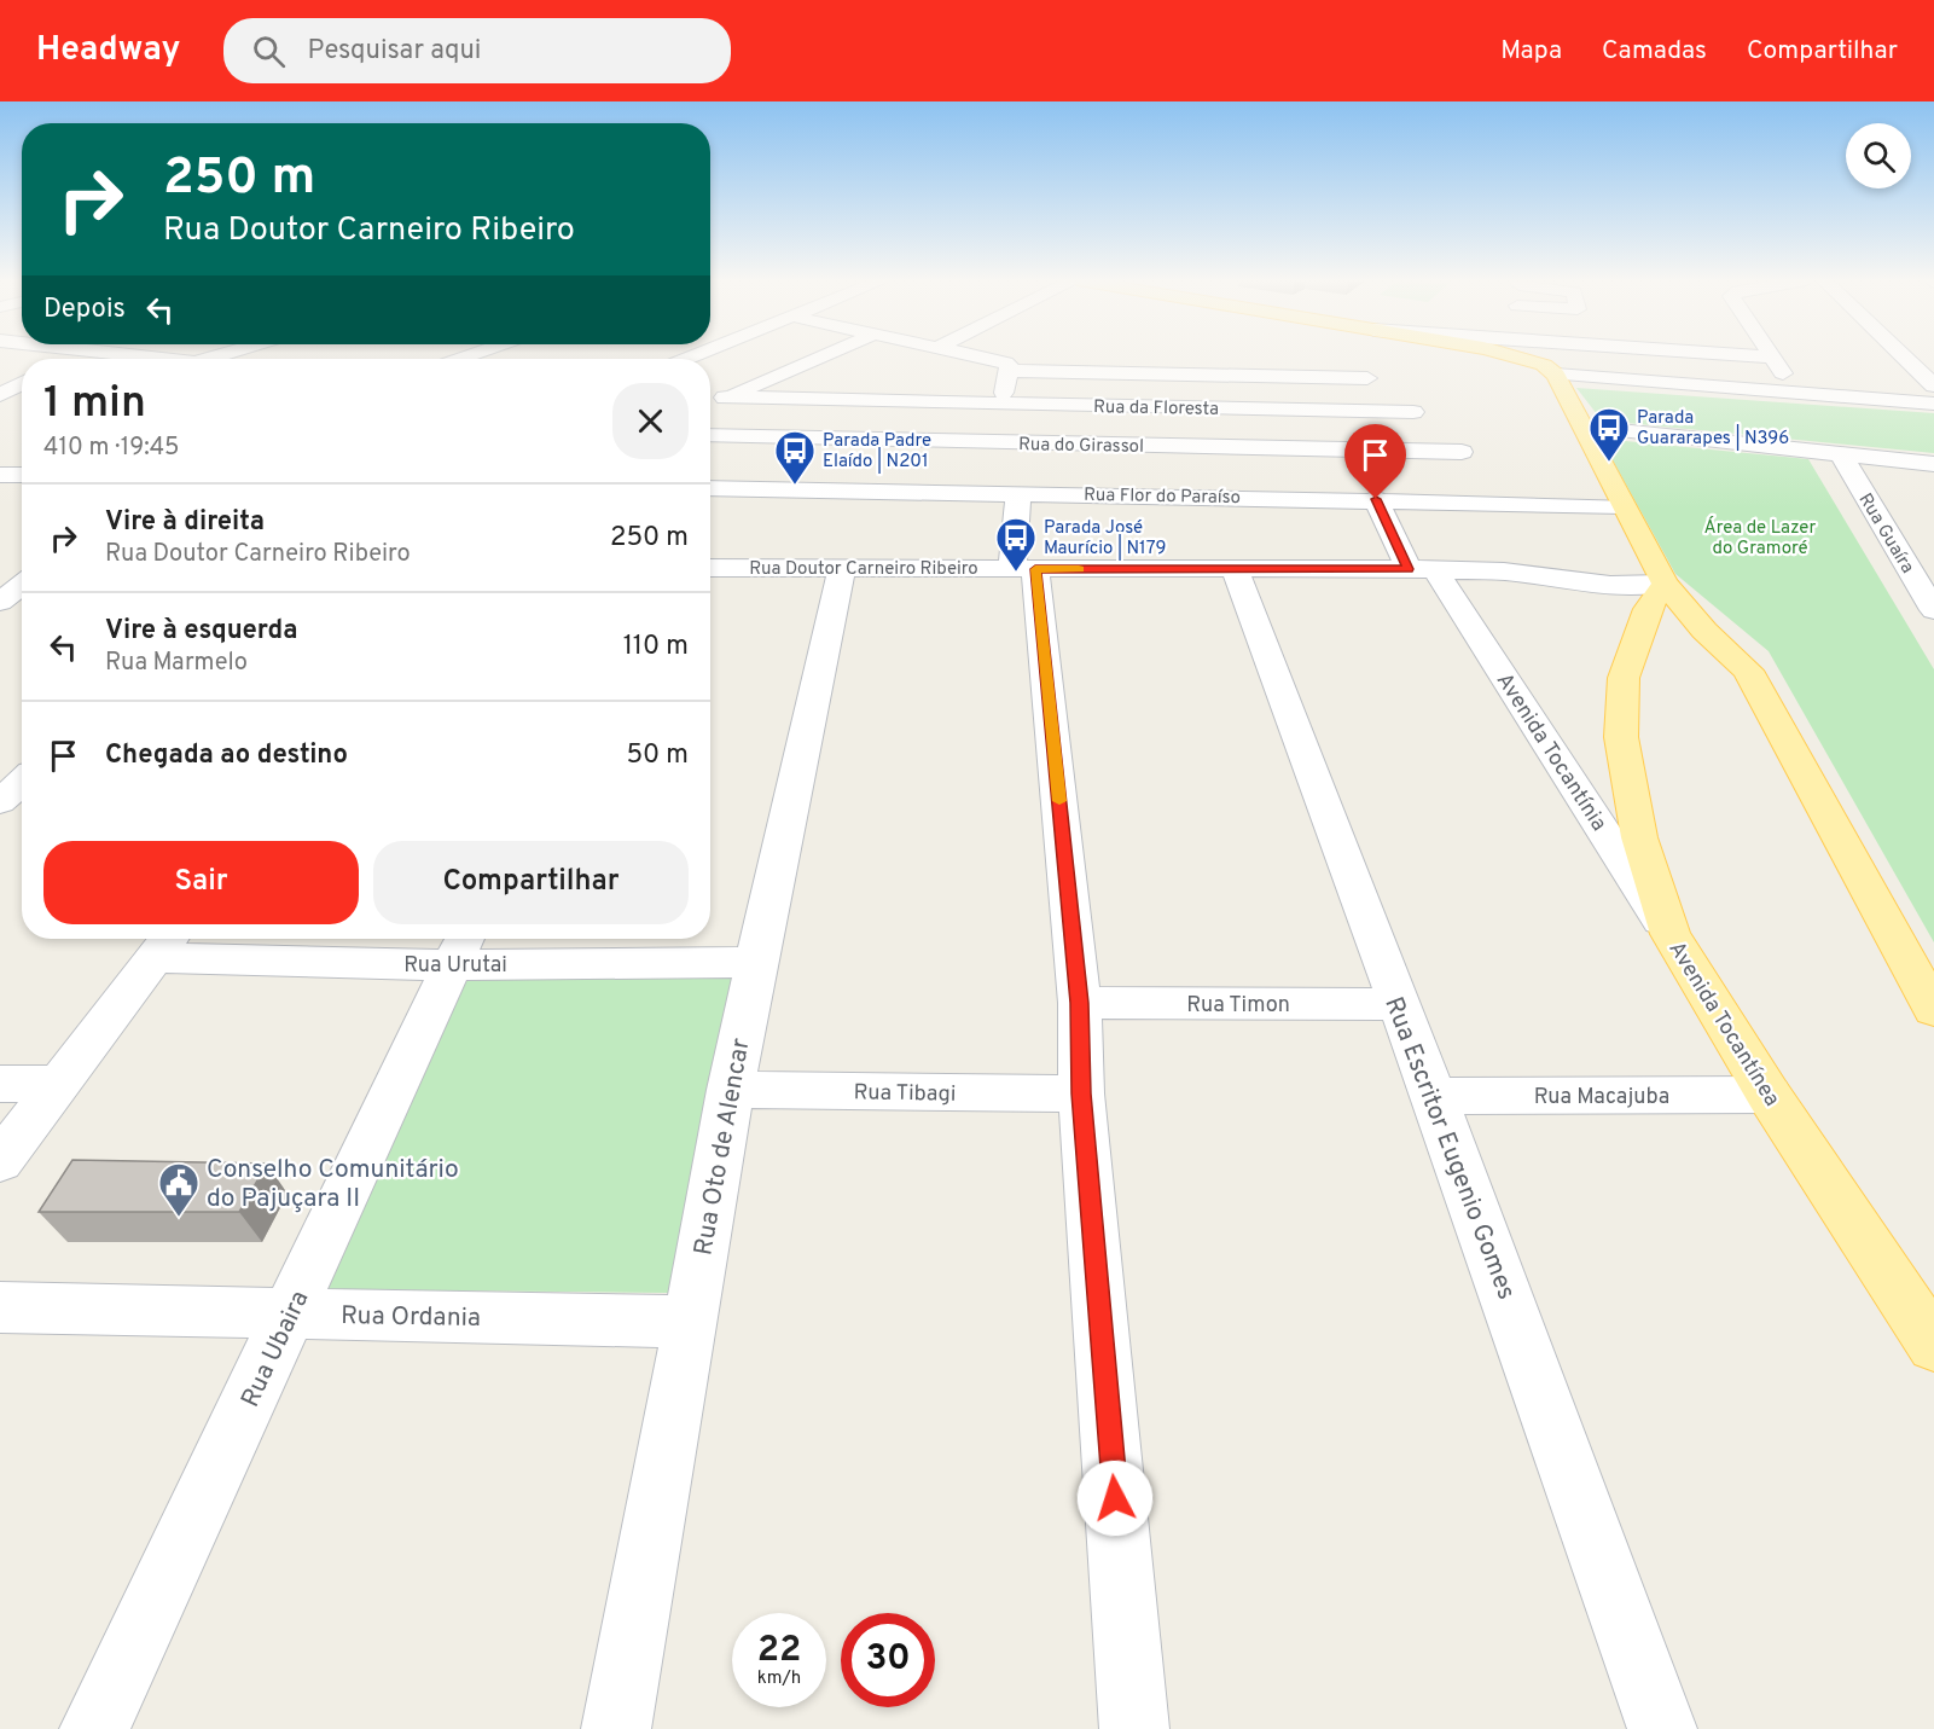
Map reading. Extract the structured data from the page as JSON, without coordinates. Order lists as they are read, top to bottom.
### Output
{
  "streets": {
    "main road": ["Avenida Tocantínea"],
    "street": [
      "Rua da Floresta",
      "Rua do Girassol",
      "Rua Flor do Paraíso",
      "Rua Guaíra",
      "Rua Doutor Carneiro Ribeiro",
      "Avenida Tocantínia",
      "Rua Urutai",
      "Rua Timon",
      "Rua Tibagi",
      "Rua Macajuba",
      "Rua Oto de Alencar",
      "Rua Escritor Eugenio Gomes",
      "Rua Ordania",
      "Rua Ubaira"
    ]
  },
  "crossings": [
    ["Rua Flor do Paraíso", "Avenida Tocantínia"],
    ["Rua Doutor Carneiro Ribeiro", "Avenida Tocantínia"],
    ["Rua Doutor Carneiro Ribeiro", "Avenida Tocantínea"],
    ["Rua Doutor Carneiro Ribeiro", "Rua Oto de Alencar"],
    ["Rua Doutor Carneiro Ribeiro", "Rua Escritor Eugenio Gomes"],
    ["Avenida Tocantínia", "Avenida Tocantínea"],
    ["Rua Urutai", "Rua Oto de Alencar"],
    ["Rua Urutai", "Rua Ubaira"],
    ["Rua Timon", "Rua Escritor Eugenio Gomes"],
    ["Avenida Tocantínea", "Rua Macajuba"],
    ["Rua Tibagi", "Rua Oto de Alencar"],
    ["Rua Macajuba", "Rua Escritor Eugenio Gomes"],
    ["Rua Oto de Alencar", "Rua Ordania"],
    ["Rua Ordania", "Rua Ubaira"]
  ],
  "parks": ["Área de Lazer do Gramoré"],
  "places": {
    "bus stop": ["Parada Guararapes | N396", "Parada Padre Elaído | N201", "Parada José Maurício | N179"],
    "public building": ["Conselho Comunitário do Pajuçara II"]
  },
  "page": {
    "header": "Headway",
    "search": "Pesquisar aqui",
    "nav": ["Mapa", "Camadas", "Compartilhar"],
    "turn": ["250 m", "Rua Doutor Carneiro Ribeiro"],
    "then": "Depois",
    "heading": ["1 min", "410 m · 19:45"],
    "list": [
      {
        "name": "Vire à direita",
        "note": "Rua Doutor Carneiro Ribeiro",
        "value": "250 m"
      },
      {
        "name": "Vire à esquerda",
        "note": "Rua Marmelo",
        "value": "110 m"
      },
      {
        "name": "Chegada ao destino",
        "value": "50 m"
      }
    ],
    "buttons": ["Sair", "Compartilhar"],
    "speed": "22 km/h",
    "limit": "30"
  }
}
